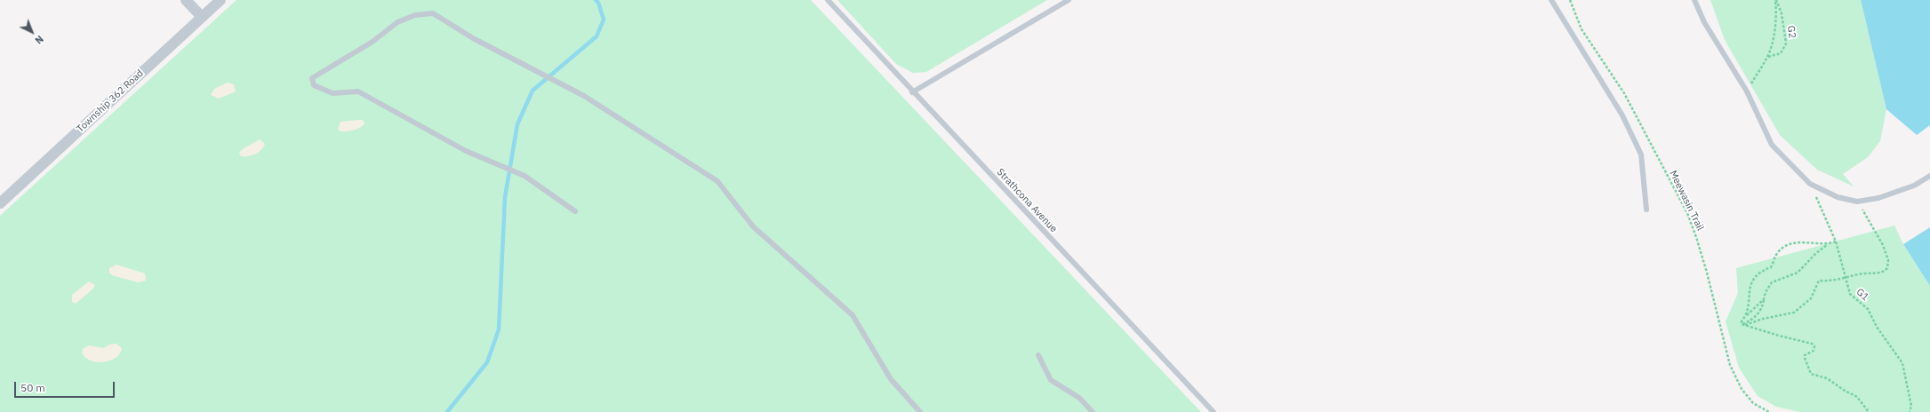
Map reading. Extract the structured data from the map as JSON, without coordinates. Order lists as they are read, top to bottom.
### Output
{
  "streets": {
    "street": ["Township 362 Road"],
    "lane": ["Strathcona Avenue"],
    "path": ["G2", "Meewasin Trail", "G1"]
  },
  "scale_bar": "50 m",
  "north": "bottom right"
}
